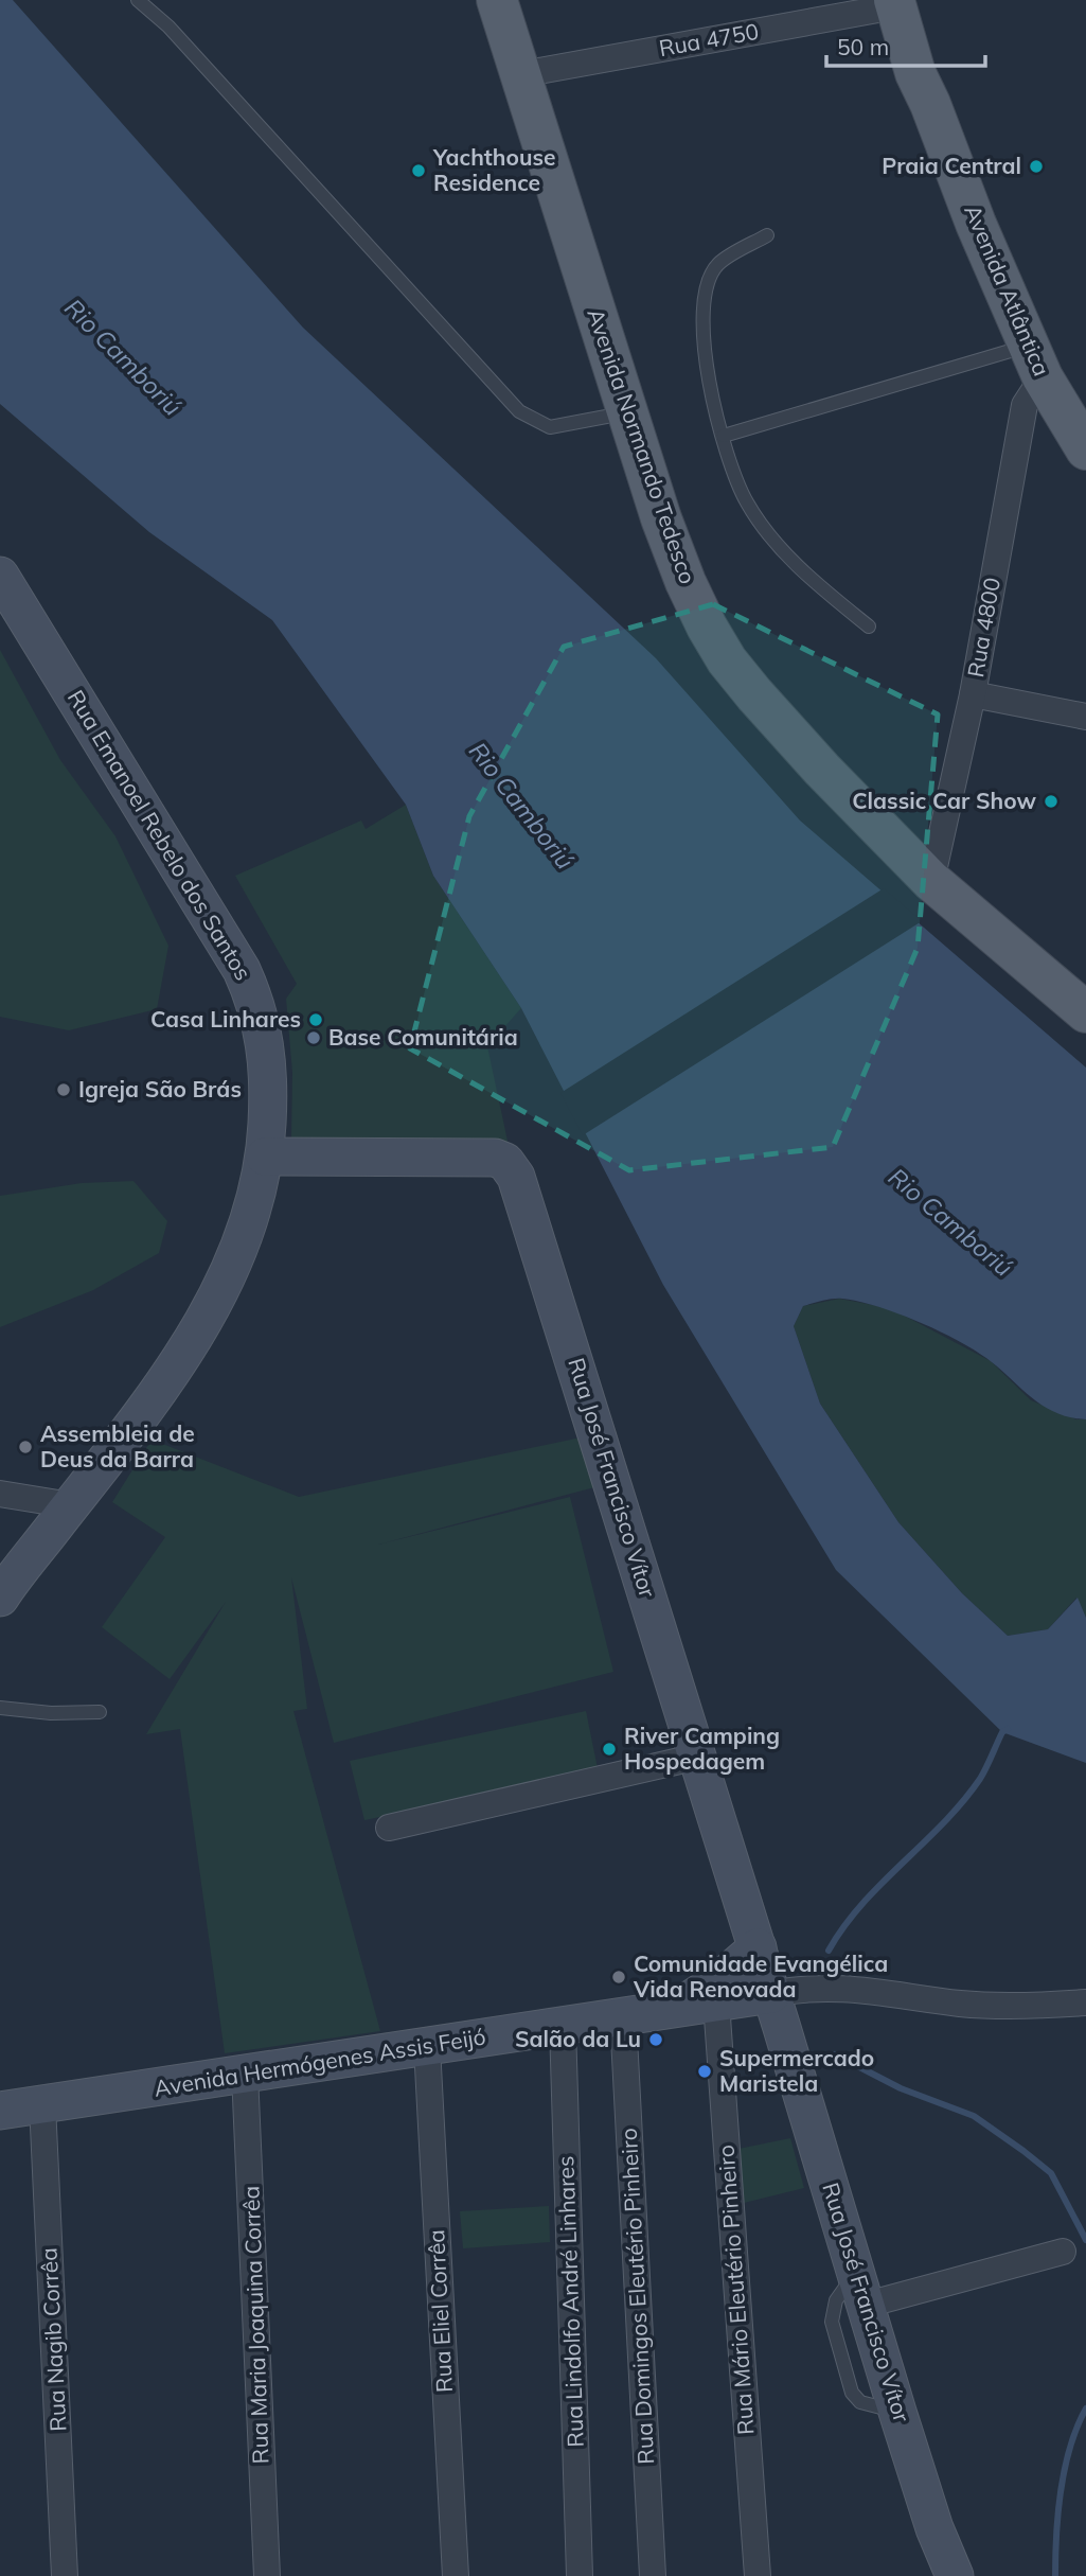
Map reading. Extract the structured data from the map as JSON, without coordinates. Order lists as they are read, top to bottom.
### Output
{
  "streets": {
    "main road": [
      "Avenida Atlântica",
      "Avenida Normando Tedesco",
      "Rua Emanoel Rebelo dos Santos",
      "Rua José Francisco Vítor",
      "Avenida Hermógenes Assis Feijó"
    ],
    "street": [
      "Rua 4750",
      "Rua 4800",
      "Rua Mário Eleutério Pinheiro",
      "Rua Domingos Eleutério Pinheiro",
      "Rua Lindolfo André Linhares",
      "Rua Eliel Corrêa",
      "Rua Maria Joaquina Corrêa",
      "Rua Nagib Corrêa"
    ]
  },
  "crossings": [
    ["Rua 4750", "Avenida Atlântica"],
    ["Rua 4750", "Avenida Normando Tedesco"],
    ["Avenida Atlântica", "Rua 4800"],
    ["Avenida Normando Tedesco", "Rua 4800"],
    ["Rua Emanoel Rebelo dos Santos", "Rua José Francisco Vítor"],
    ["Rua José Francisco Vítor", "Avenida Hermógenes Assis Feijó"],
    ["Rua José Francisco Vítor", "Rua Mário Eleutério Pinheiro"],
    ["Avenida Hermógenes Assis Feijó", "Rua Mário Eleutério Pinheiro"],
    ["Avenida Hermógenes Assis Feijó", "Rua Domingos Eleutério Pinheiro"],
    ["Avenida Hermógenes Assis Feijó", "Rua Lindolfo André Linhares"],
    ["Avenida Hermógenes Assis Feijó", "Rua Eliel Corrêa"],
    ["Avenida Hermógenes Assis Feijó", "Rua Maria Joaquina Corrêa"],
    ["Avenida Hermógenes Assis Feijó", "Rua Nagib Corrêa"]
  ],
  "water": ["Rio Camboriú"],
  "places": [
    "Praia Central",
    "Yachthouse Residence",
    "Classic Car Show",
    "Casa Linhares",
    "Base Comunitária",
    "Igreja São Brás",
    "Assembleia de Deus da Barra",
    "River Camping Hospedagem",
    "Comunidade Evangélica Vida Renovada",
    "Salão da Lu",
    "Supermercado Maristela"
  ],
  "scale_bar": "50 m"
}
